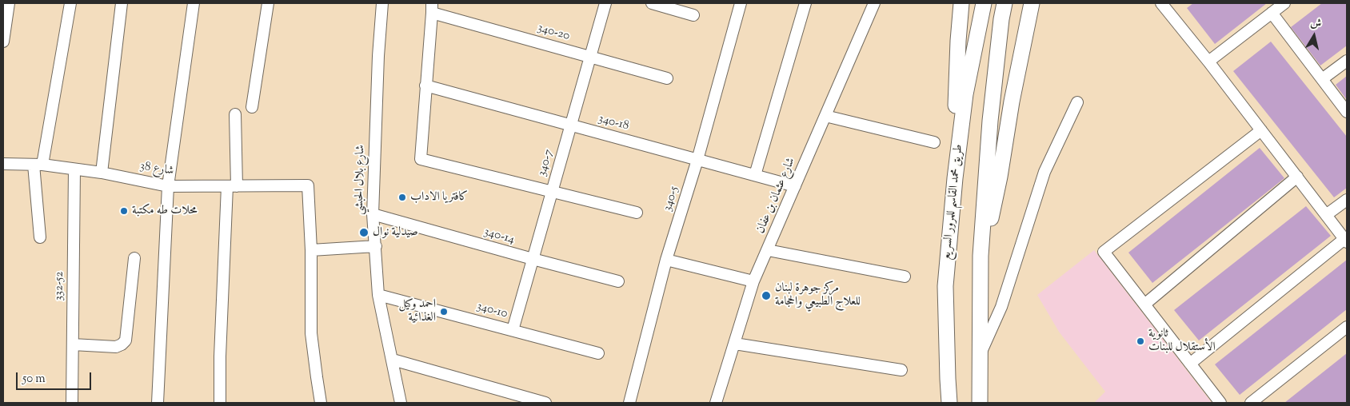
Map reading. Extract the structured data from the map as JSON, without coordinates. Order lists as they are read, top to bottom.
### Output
{
  "streets": {
    "highway": ["طريق محمد القاسم للمرور السريع"],
    "street": [
      "340-20",
      "340-18",
      "340-7",
      "شارع 38",
      "شارع بلال الحبشي",
      "شارع عثمان بن عفان",
      "340-5",
      "340-14",
      "332-52",
      "340-10"
    ]
  },
  "crossings": [
    ["340-20", "340-7"],
    ["340-18", "340-7"],
    ["340-18", "شارع عثمان بن عفان"],
    ["340-18", "340-5"],
    ["340-7", "340-14"],
    ["340-7", "340-10"],
    ["شارع 38", "332-52"],
    ["شارع بلال الحبشي", "340-14"],
    ["شارع بلال الحبشي", "340-10"]
  ],
  "places": [
    "كافتريا الاداب",
    "محلات طه مكتبة",
    "صيدلية نوال",
    "مركز جوهرة لبنان للعلاج الطبيعي والحجامة",
    "احمد وكيل الغذائية",
    "ثانوية الأستقلال للبنات"
  ],
  "scale_bar": "50 m",
  "north": "top"
}
